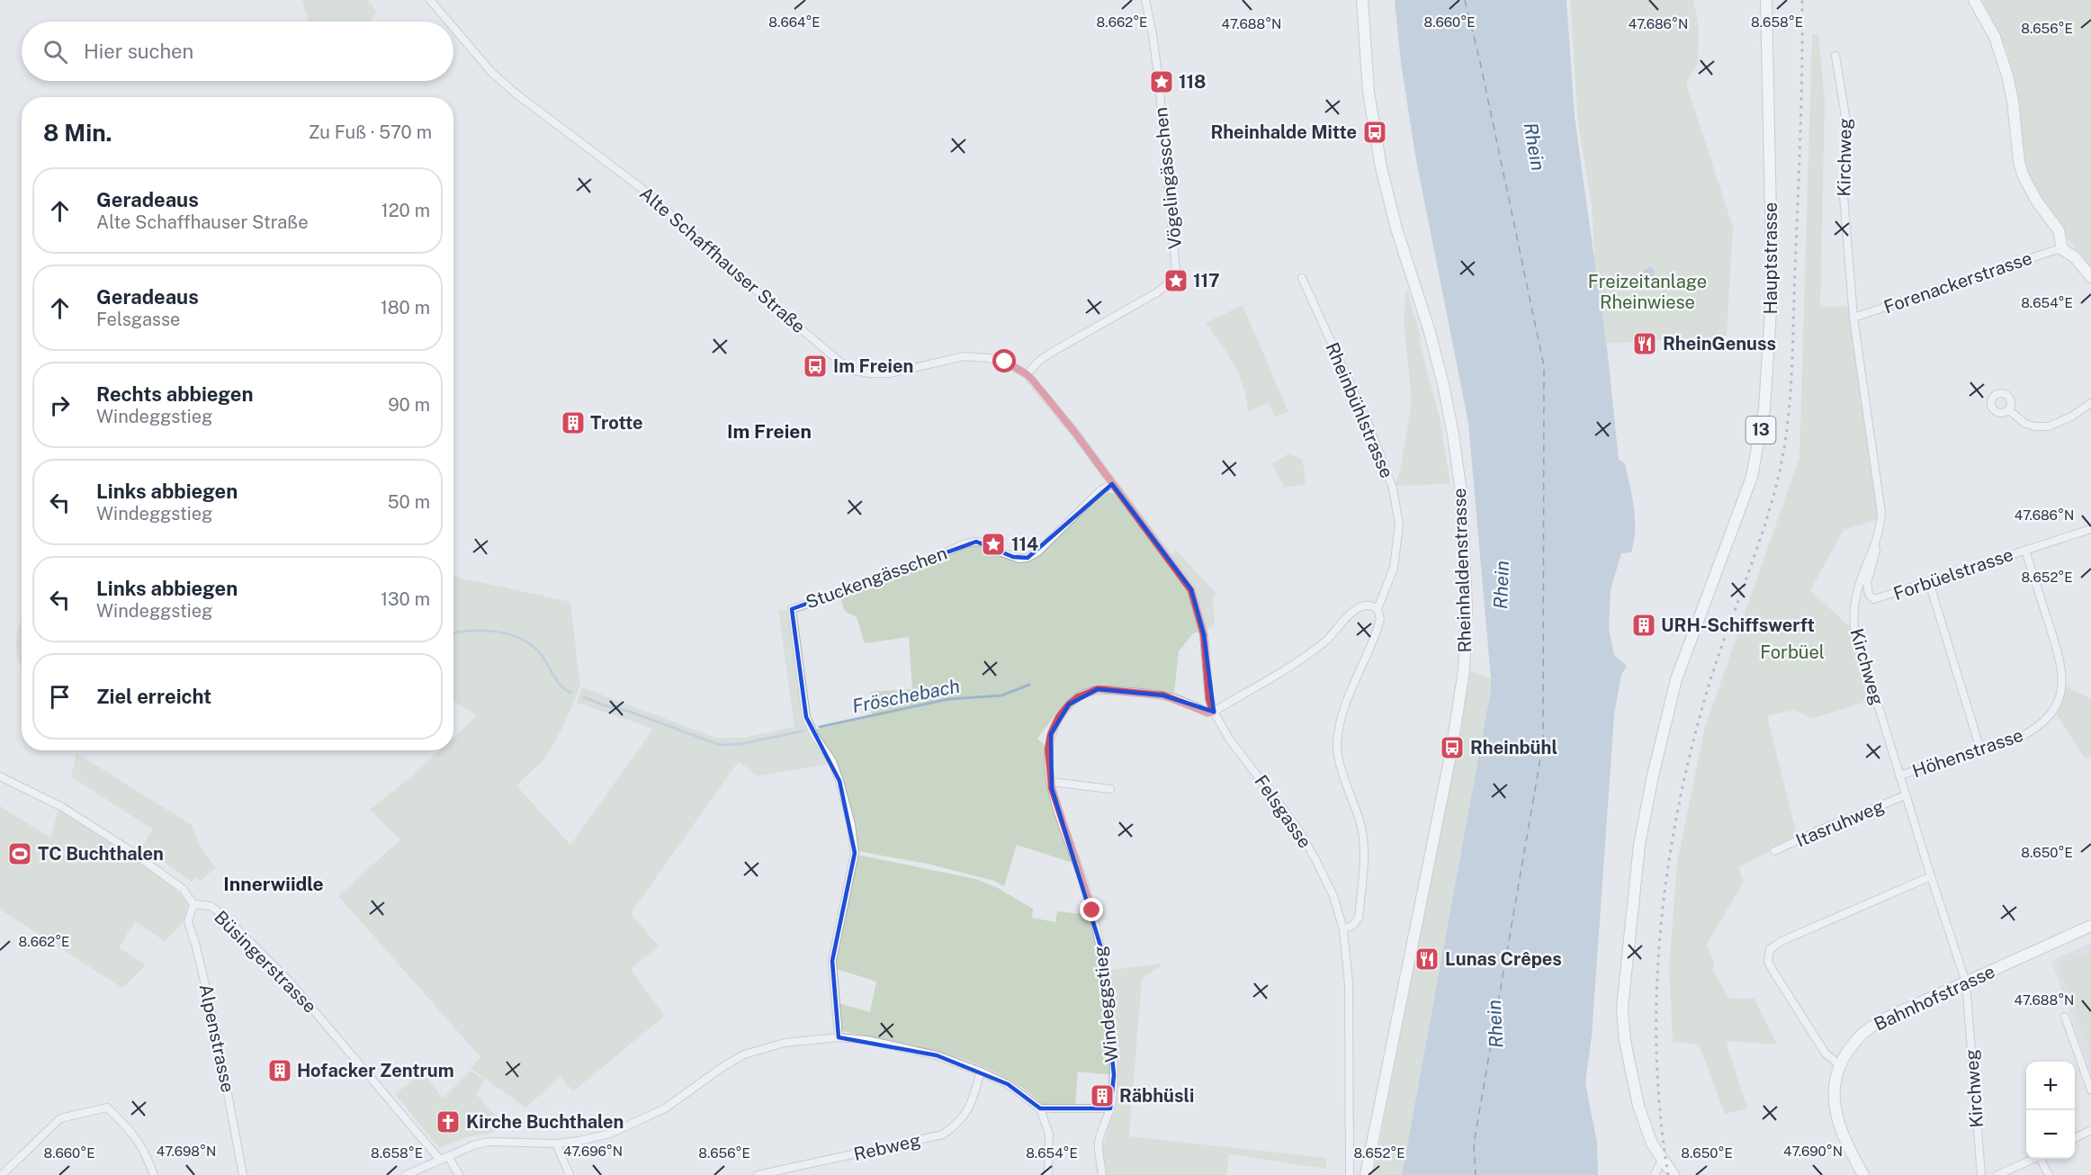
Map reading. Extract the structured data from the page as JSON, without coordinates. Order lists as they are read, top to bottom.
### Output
{
  "streets": {
    "main road": [
      "Hauptstrasse",
      "13",
      "Rheinhaldenstrasse",
      "Bahnhofstrasse"
    ],
    "street": [
      "Kirchweg",
      "Vögelingässchen",
      "Alte Schaffhauser Straße",
      "Forenackerstrasse",
      "Rheinbühlstrasse",
      "Forbüelstrasse",
      "Stuckengässchen",
      "Höhenstrasse",
      "Felsgasse",
      "Itasruhweg",
      "Büsingerstrasse",
      "Windeggstieg",
      "Alpenstrasse",
      "Rebweg"
    ]
  },
  "crossings": [
    ["Kirchweg", "Forenackerstrasse"],
    ["Kirchweg", "Forbüelstrasse"],
    ["Kirchweg", "Höhenstrasse"],
    ["Kirchweg", "Itasruhweg"],
    ["Kirchweg", "Bahnhofstrasse"],
    ["Vögelingässchen", "Alte Schaffhauser Straße"],
    ["Hauptstrasse", "13"],
    ["Alte Schaffhauser Straße", "Stuckengässchen"],
    ["Alte Schaffhauser Straße", "Felsgasse"],
    ["Rheinbühlstrasse", "Felsgasse"],
    ["Forbüelstrasse", "Höhenstrasse"],
    ["Stuckengässchen", "Felsgasse"],
    ["Felsgasse", "Windeggstieg"],
    ["Büsingerstrasse", "Alpenstrasse"]
  ],
  "districts": ["Im Freien", "Innerwiidle"],
  "water": ["Rhein", "Fröschebach"],
  "parks": ["Freizeitanlage Rheinwiese", "Forbüel"],
  "places": {
    "place": ["118", "117", "114"],
    "bus stop": ["Rheinhalde Mitte", "Im Freien", "Rheinbühl"],
    "restaurant": ["RheinGenuss", "Lunas Crêpes"],
    "building": [
      "Trotte",
      "URH-Schiffswerft",
      "Hofacker Zentrum",
      "Räbhüsli"
    ],
    "sports": ["TC Buchthalen"],
    "church": ["Kirche Buchthalen"]
  },
  "page": {
    "search": "Hier suchen",
    "heading": ["8 Min.", "Zu Fuß · 570 m"],
    "list": [
      ["Geradeaus", "Alte Schaffhauser Straße", "120 m"],
      ["Geradeaus", "Felsgasse", "180 m"],
      ["Rechts abbiegen", "Windeggstieg", "90 m"],
      ["Links abbiegen", "Windeggstieg", "50 m"],
      ["Links abbiegen", "Windeggstieg", "130 m"],
      "Ziel erreicht"
    ],
    "map_buttons": ["+", "−"]
  },
  "coordinates": [
    "8.664°E",
    "8.662°E",
    "8.660°E",
    "8.658°E",
    "47.688°N",
    "47.686°N",
    "8.656°E",
    "8.654°E",
    "8.652°E",
    "8.650°E",
    "47.698°N",
    "47.696°N",
    "47.690°N"
  ]
}
